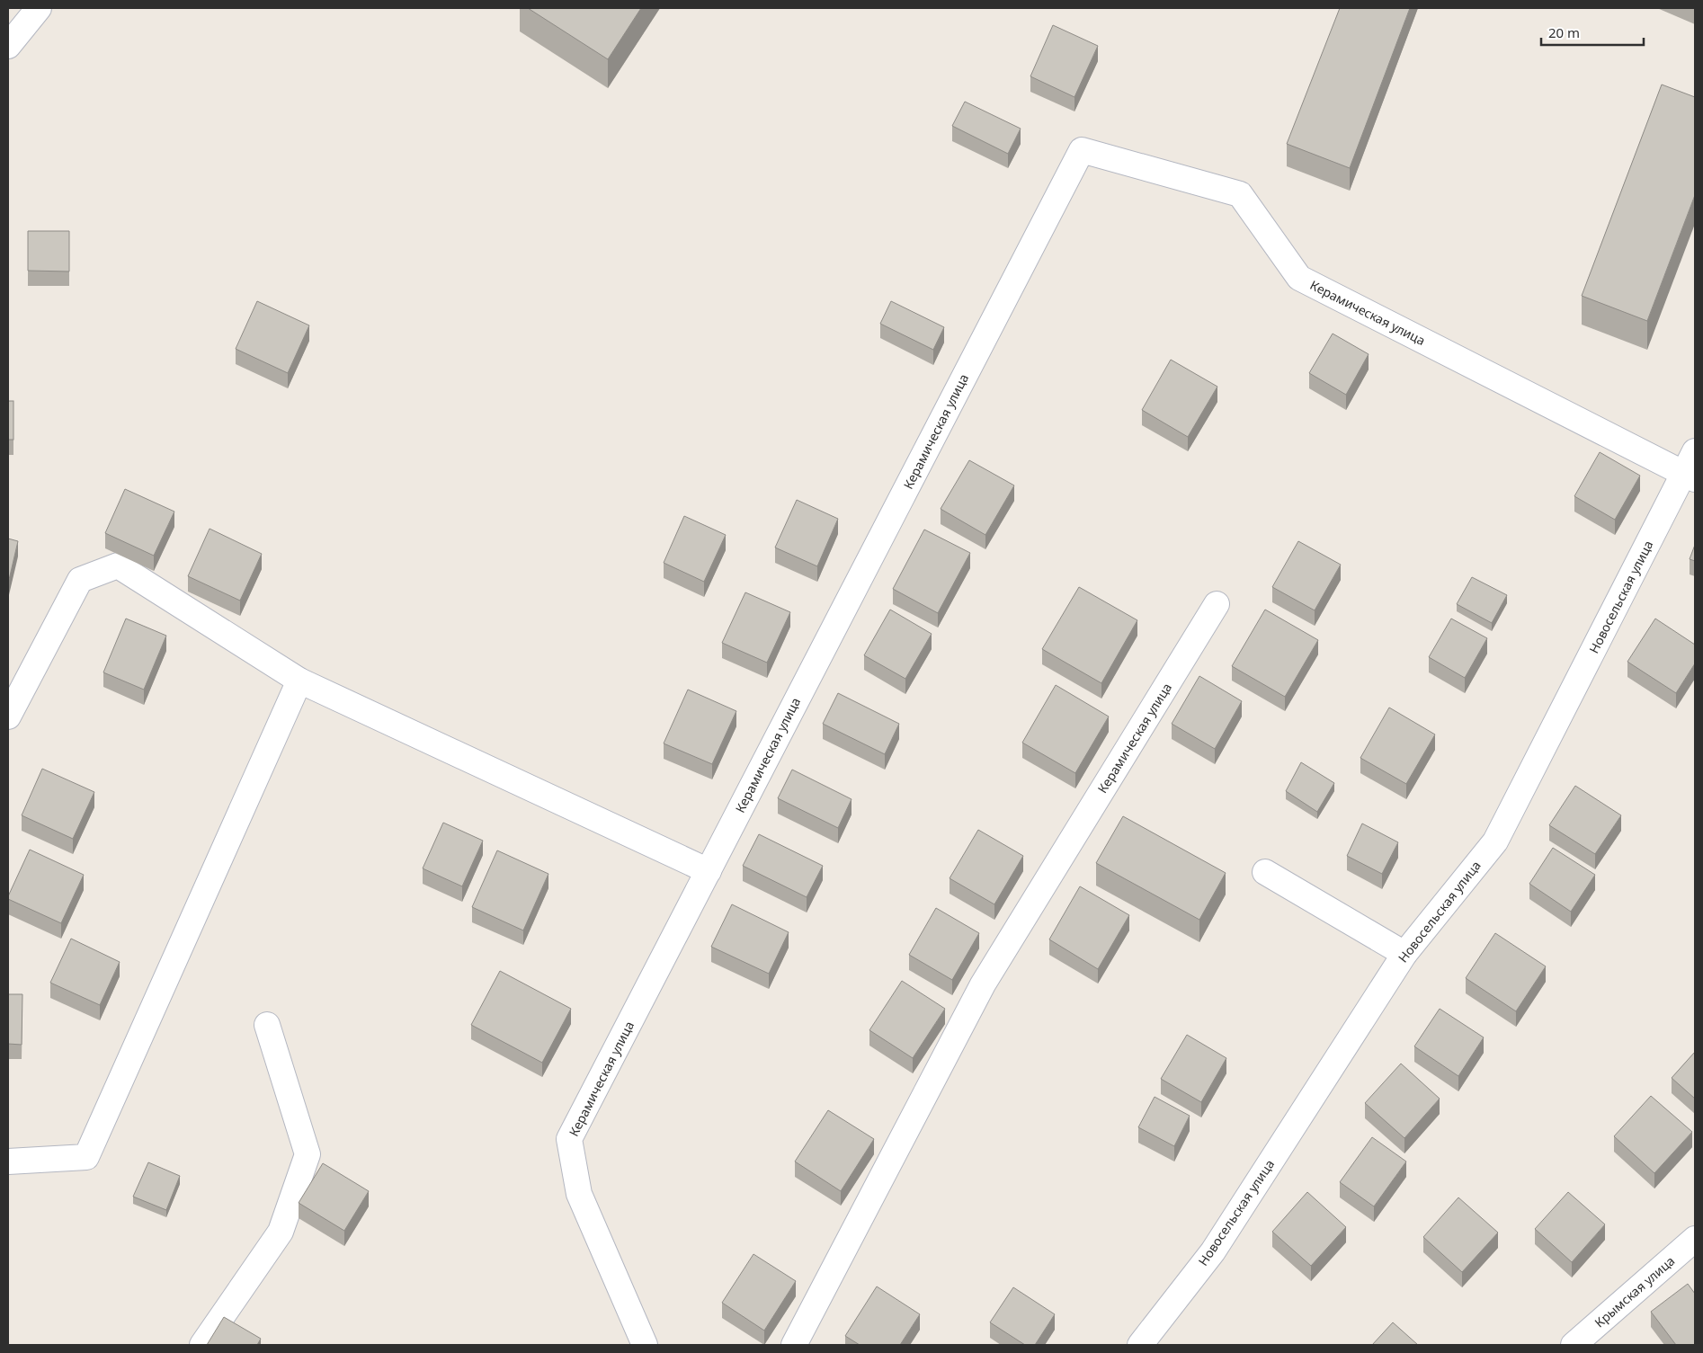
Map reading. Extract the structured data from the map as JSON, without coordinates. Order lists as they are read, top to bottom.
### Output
{
  "streets": {
    "street": ["Керамическая улица", "Новосельская улица", "Крымская улица"]
  },
  "crossings": [
    ["Керамическая улица", "Новосельская улица"]
  ],
  "scale_bar": "20 m"
}
